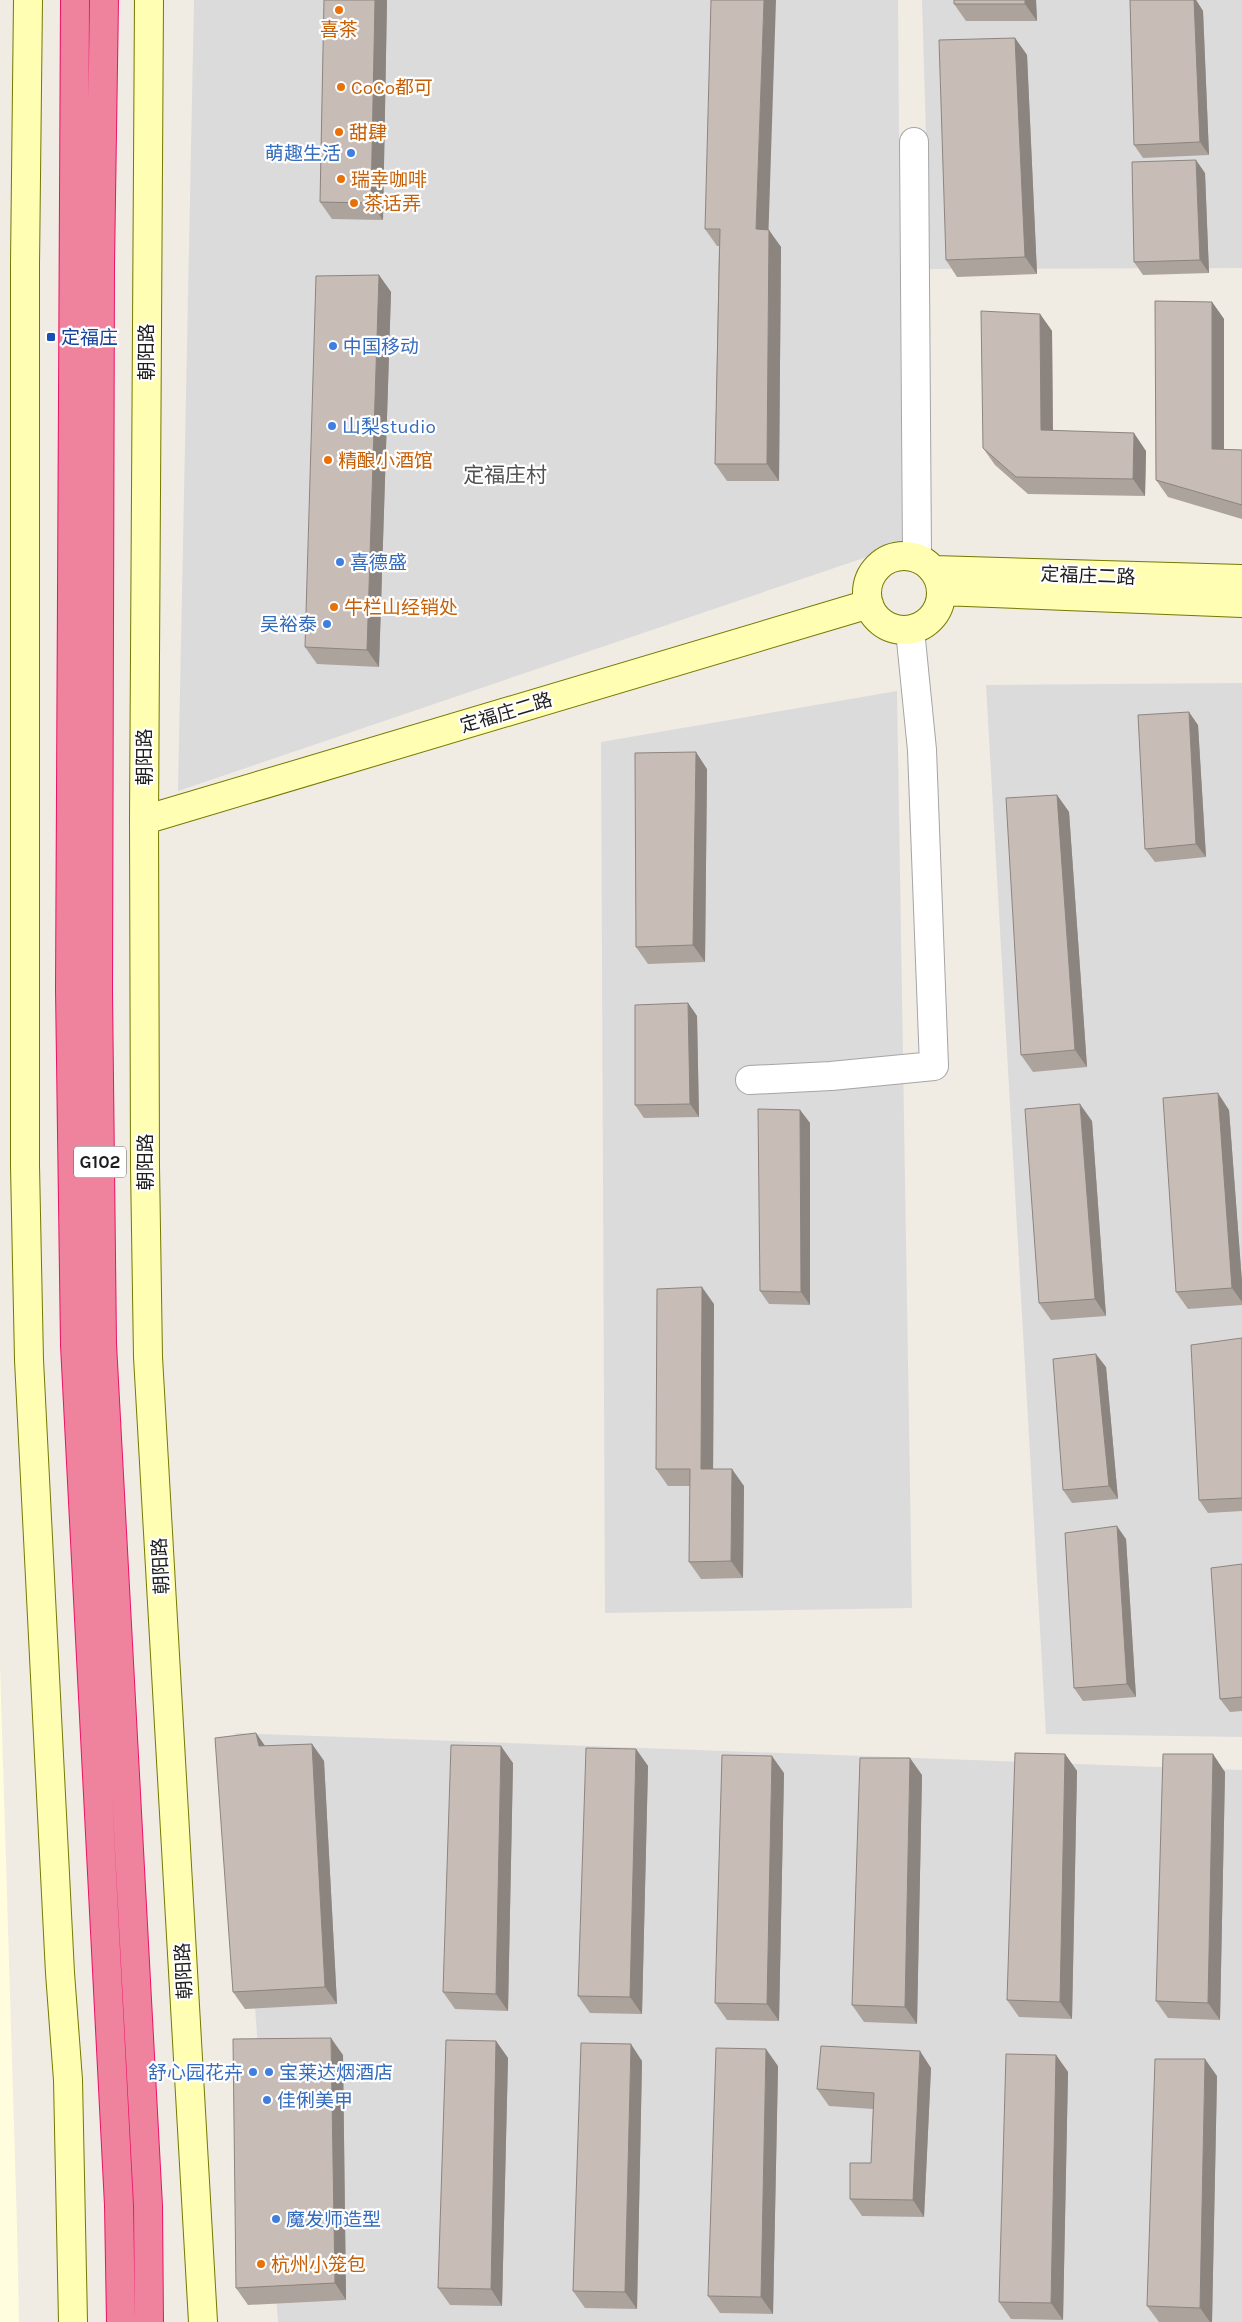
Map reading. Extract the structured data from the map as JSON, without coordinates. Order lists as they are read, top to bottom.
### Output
{
  "streets": {
    "highway": ["G102"],
    "street": ["朝阳路", "定福庄二路"]
  },
  "crossings": [
    ["朝阳路", "定福庄二路"]
  ],
  "districts": ["定福庄村"],
  "places": {
    "other": [
      "喜茶",
      "CoCo都可",
      "甜肆",
      "萌趣生活",
      "瑞幸咖啡",
      "茶话弄",
      "中国移动",
      "山梨studio",
      "精酿小酒馆",
      "喜德盛",
      "牛栏山经销处",
      "吴裕泰",
      "舒心园花卉",
      "宝莱达烟酒店",
      "佳俐美甲",
      "魔发师造型",
      "杭州小笼包"
    ],
    "transit": ["定福庄"]
  }
}
